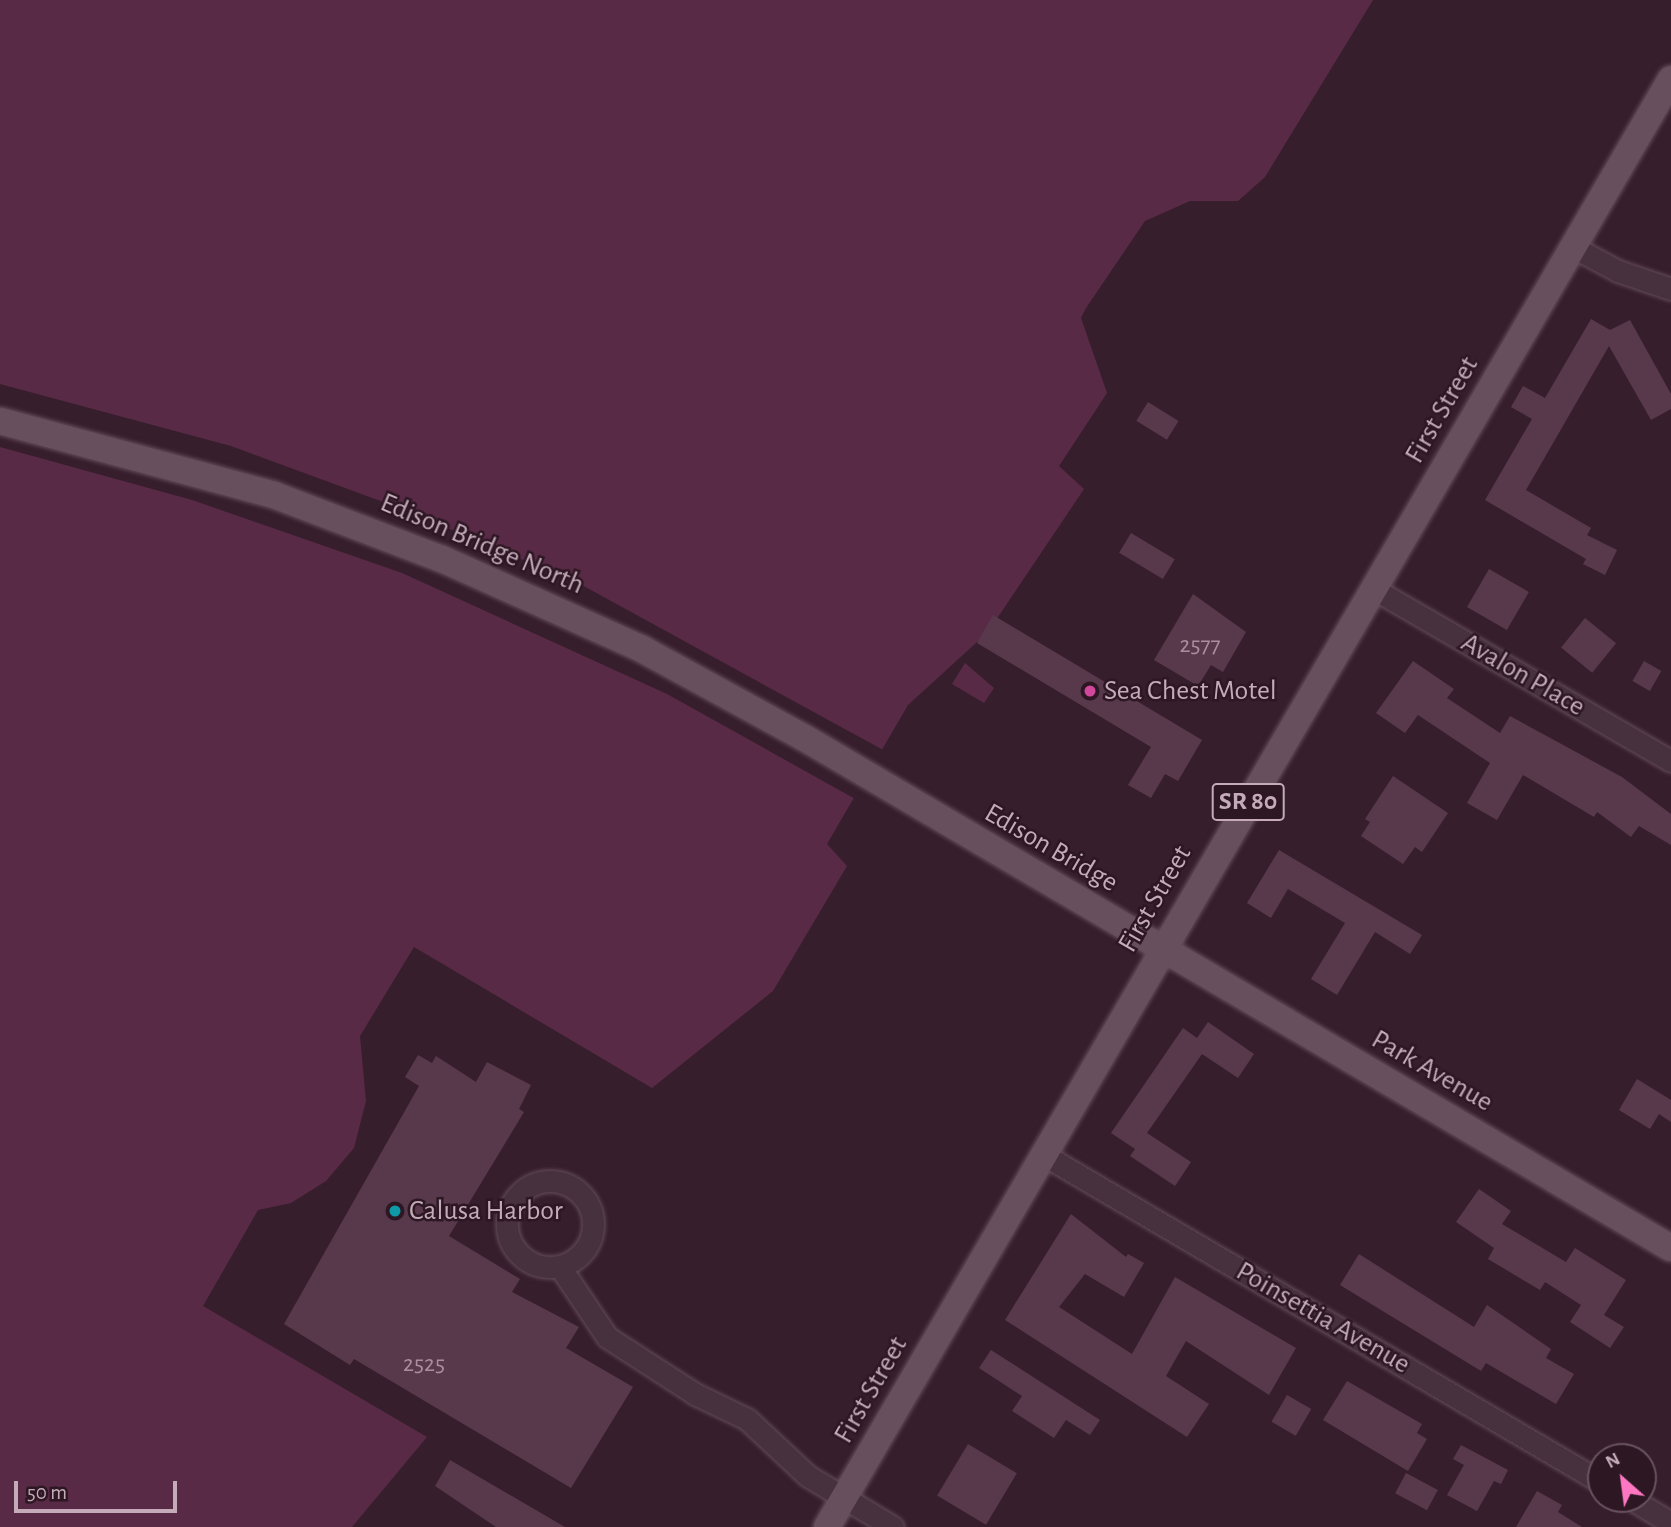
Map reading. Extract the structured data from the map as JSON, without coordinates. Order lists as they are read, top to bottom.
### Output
{
  "streets": {
    "main road": [
      "First Street",
      "Edison Bridge North",
      "SR 80",
      "Edison Bridge",
      "Park Avenue"
    ],
    "street": ["Avalon Place", "Poinsettia Avenue"]
  },
  "crossings": [
    ["First Street", "Avalon Place"],
    ["First Street", "Edison Bridge"],
    ["First Street", "Park Avenue"],
    ["First Street", "Poinsettia Avenue"],
    ["Edison Bridge North", "Edison Bridge"],
    ["Edison Bridge", "Park Avenue"]
  ],
  "places": ["Sea Chest Motel", "Calusa Harbor"],
  "house_numbers": ["2577", "2525"],
  "scale_bar": "50 m",
  "north": "top left"
}
